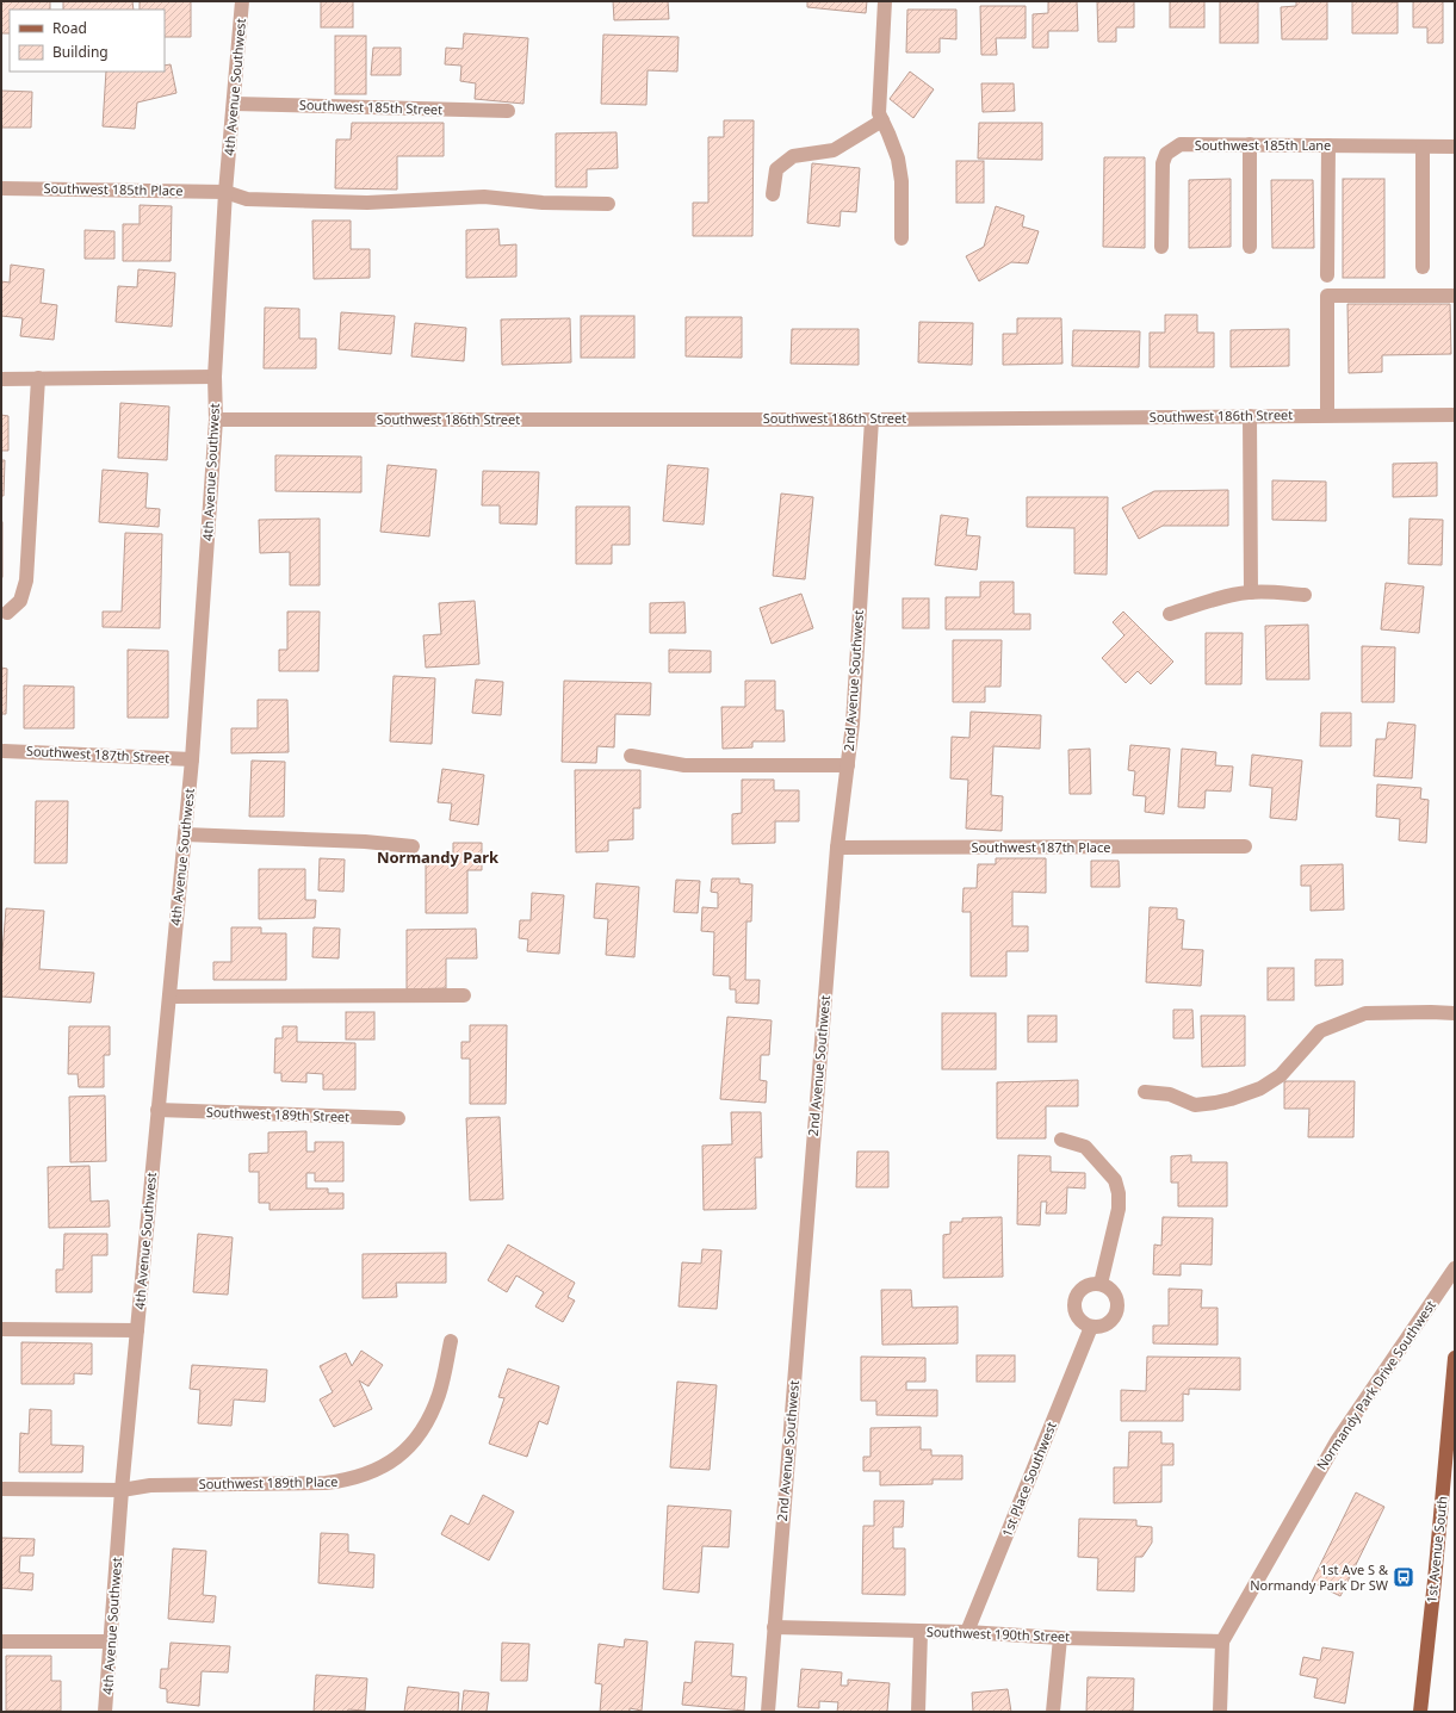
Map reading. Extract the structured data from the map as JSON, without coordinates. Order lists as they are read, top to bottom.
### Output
{
  "streets": {
    "main road": ["1st Avenue South"],
    "street": [
      "4th Avenue Southwest",
      "Southwest 185th Street",
      "Southwest 185th Lane",
      "Southwest 185th Place",
      "Southwest 186th Street",
      "2nd Avenue Southwest",
      "Southwest 187th Street",
      "Southwest 187th Place",
      "Southwest 189th Street",
      "Normandy Park Drive Southwest",
      "1st Place Southwest",
      "Southwest 189th Place",
      "Southwest 190th Street"
    ]
  },
  "crossings": [
    ["4th Avenue Southwest", "Southwest 185th Street"],
    ["4th Avenue Southwest", "Southwest 185th Place"],
    ["4th Avenue Southwest", "Southwest 186th Street"],
    ["4th Avenue Southwest", "Southwest 187th Street"],
    ["4th Avenue Southwest", "Southwest 189th Street"],
    ["4th Avenue Southwest", "Southwest 189th Place"],
    ["Southwest 186th Street", "2nd Avenue Southwest"],
    ["2nd Avenue Southwest", "Southwest 187th Place"],
    ["2nd Avenue Southwest", "Southwest 190th Street"],
    ["Normandy Park Drive Southwest", "Southwest 190th Street"],
    ["1st Place Southwest", "Southwest 190th Street"]
  ],
  "districts": ["Normandy Park"],
  "places": {
    "bus stop": ["1st Ave S & Normandy Park Dr SW"]
  },
  "legend": ["Road", "Building"]
}
